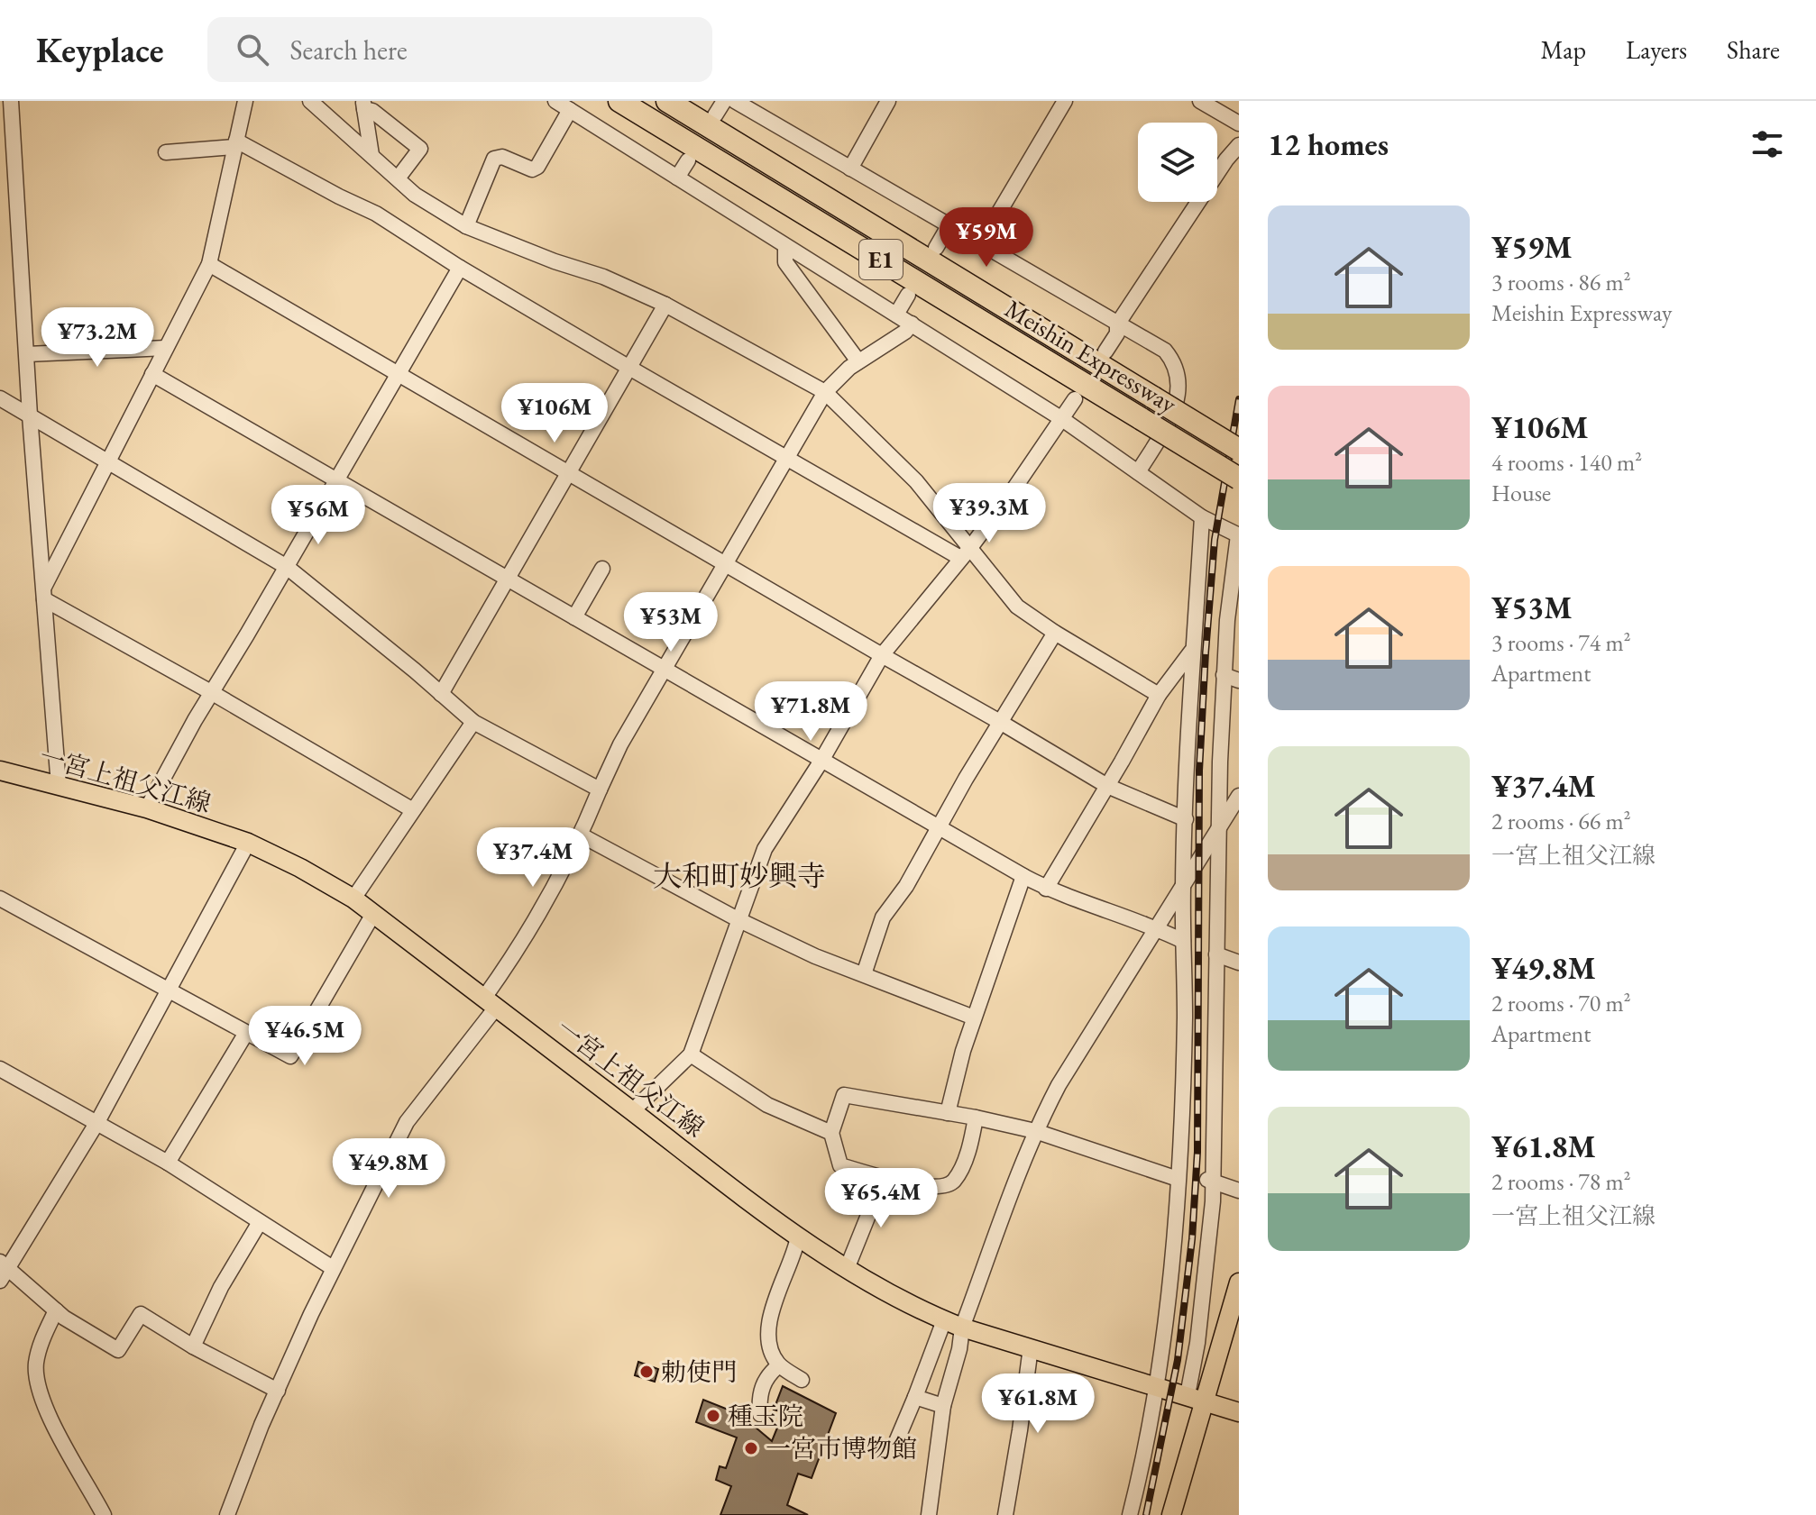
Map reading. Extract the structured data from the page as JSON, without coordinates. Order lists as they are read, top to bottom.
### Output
{
  "streets": {
    "highway": ["E1", "Meishin Expressway"],
    "main road": ["一宮上祖父江線"]
  },
  "districts": ["大和町妙興寺"],
  "places": ["勅使門", "種玉院", "一宮市博物館"],
  "page": {
    "header": "Keyplace",
    "search": "Search here",
    "nav": ["Map", "Layers", "Share"],
    "heading": "12 homes",
    "list": [
      {
        "name": "¥59M",
        "note": "3 rooms · 86 m² · Meishin Expressway"
      },
      {
        "name": "¥106M",
        "note": "4 rooms · 140 m² · House"
      },
      {
        "name": "¥53M",
        "note": "3 rooms · 74 m² · Apartment"
      },
      {
        "name": "¥37.4M",
        "note": "2 rooms · 66 m² · 一宮上祖父江線"
      },
      {
        "name": "¥49.8M",
        "note": "2 rooms · 70 m² · Apartment"
      },
      {
        "name": "¥61.8M",
        "note": "2 rooms · 78 m² · 一宮上祖父江線"
      }
    ],
    "price": [
      "¥59M",
      "¥73.2M",
      "¥106M",
      "¥39.3M",
      "¥56M",
      "¥53M",
      "¥71.8M",
      "¥37.4M",
      "¥46.5M",
      "¥49.8M",
      "¥65.4M",
      "¥61.8M"
    ]
  }
}
